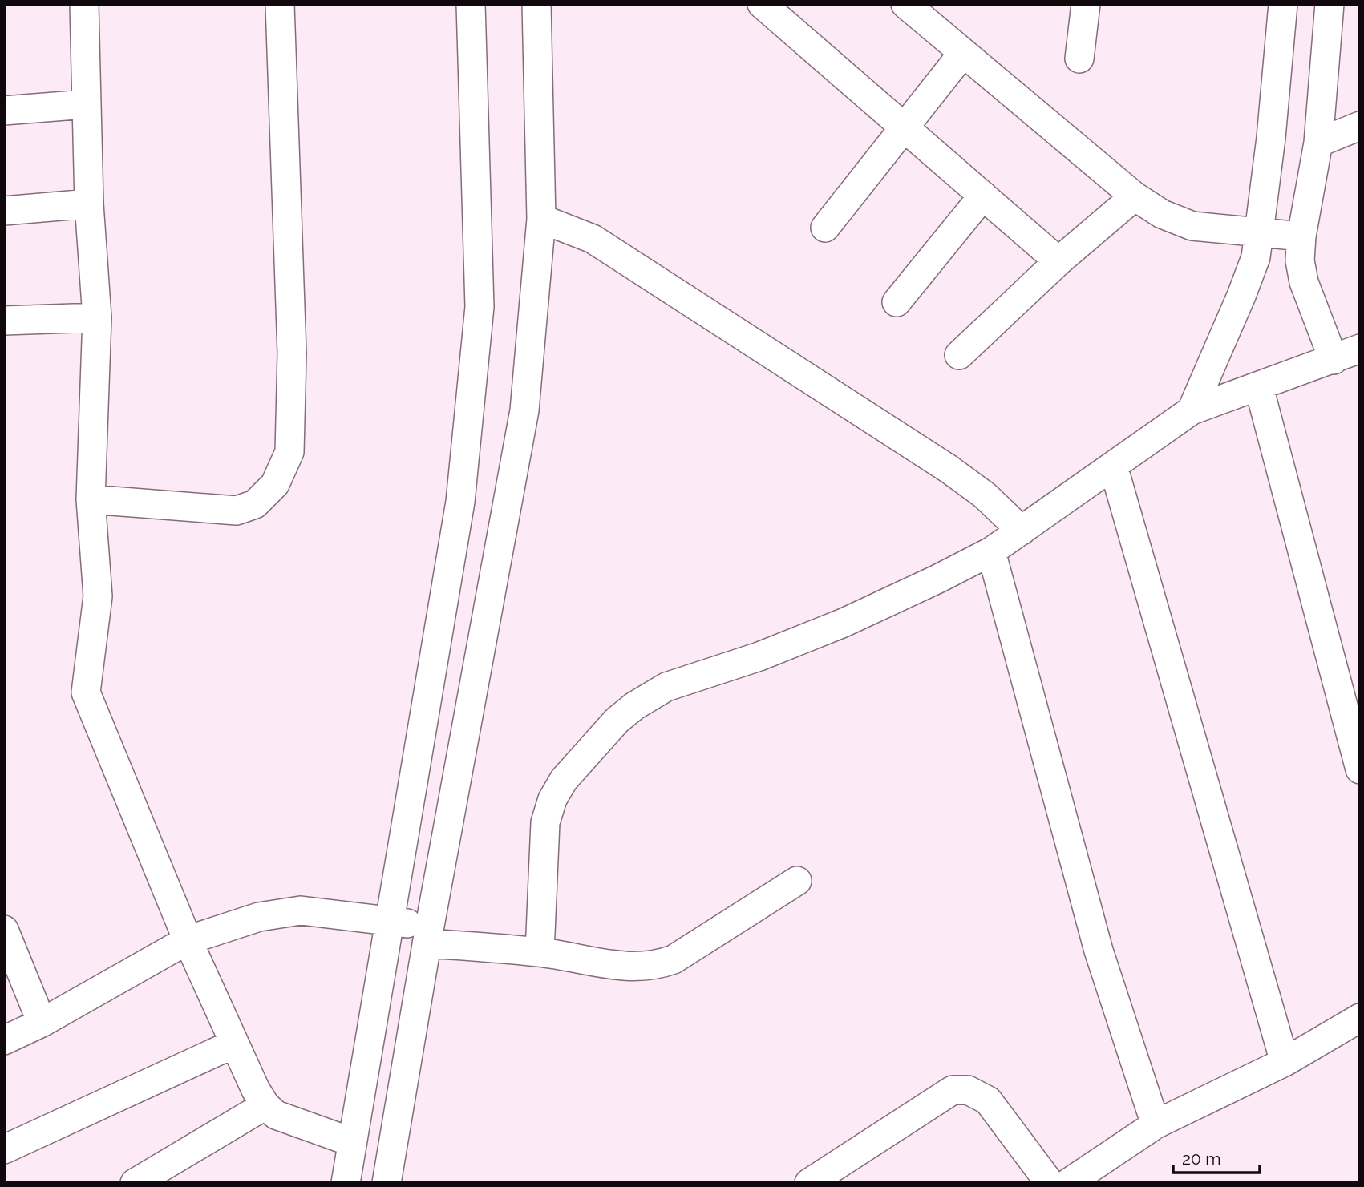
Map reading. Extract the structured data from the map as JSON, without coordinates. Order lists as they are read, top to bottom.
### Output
{
  "scale_bar": "20 m"
}
